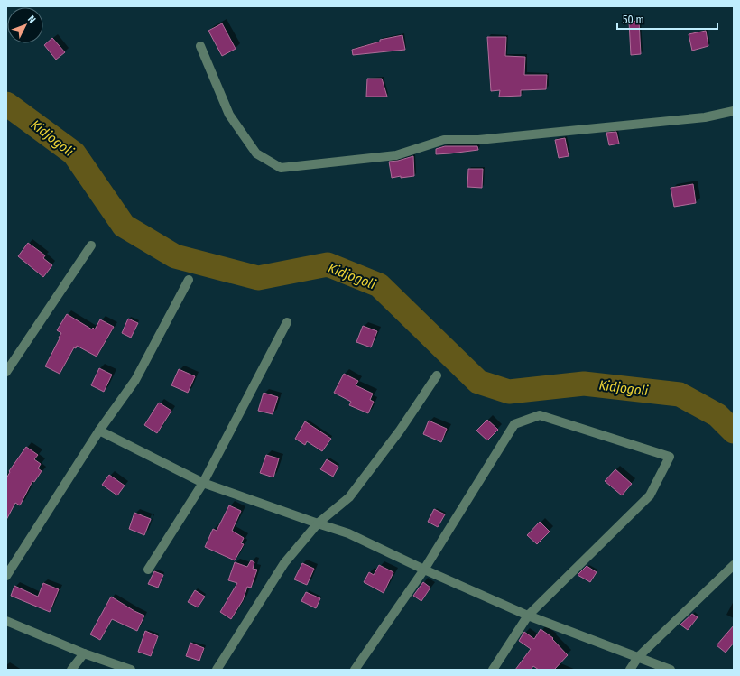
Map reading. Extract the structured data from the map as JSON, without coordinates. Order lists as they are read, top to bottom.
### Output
{
  "water": ["Kidjogoli"],
  "scale_bar": "50 m",
  "north": "top right"
}
